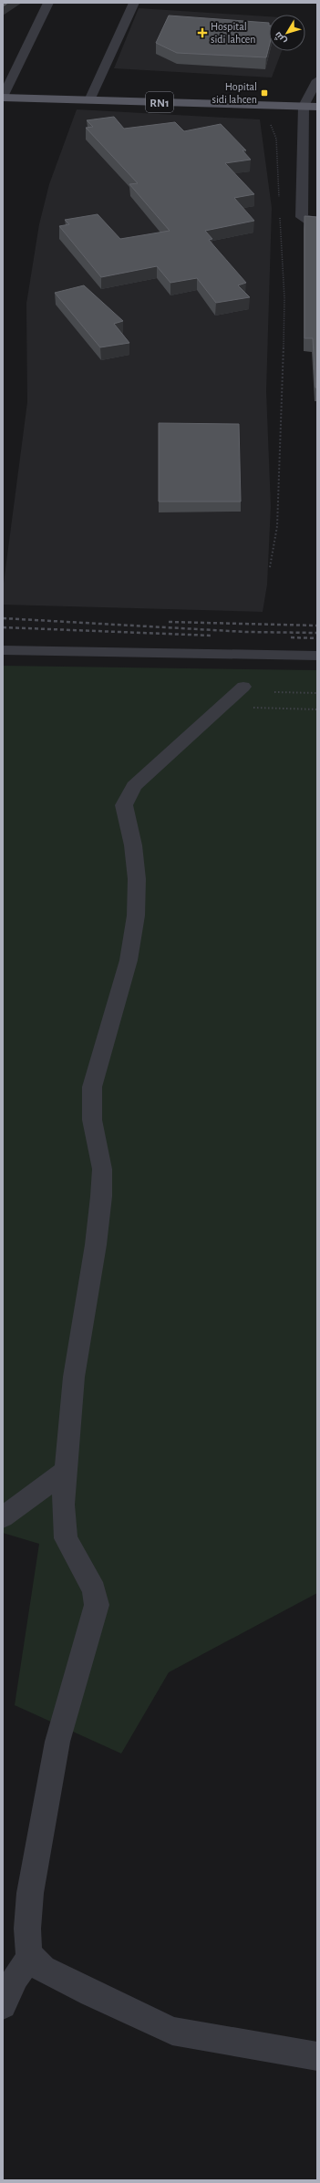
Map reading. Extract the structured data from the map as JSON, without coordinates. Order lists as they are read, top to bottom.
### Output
{
  "streets": {
    "main road": ["RN1"]
  },
  "places": {
    "health": ["Hospital sidi lahcen"],
    "transit": ["Hopital sidi lahcen"]
  },
  "north": "bottom left"
}
